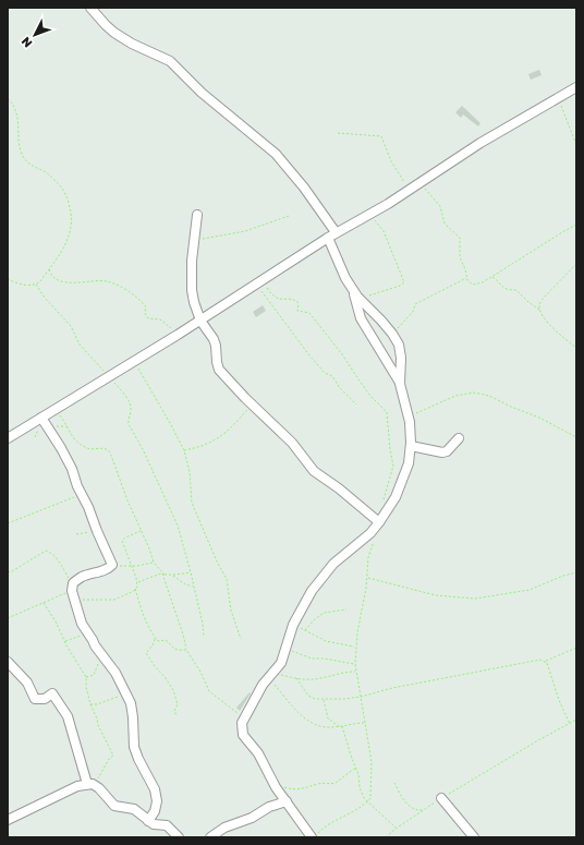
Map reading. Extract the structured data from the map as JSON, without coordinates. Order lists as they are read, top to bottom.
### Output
{
  "north": "bottom left"
}
